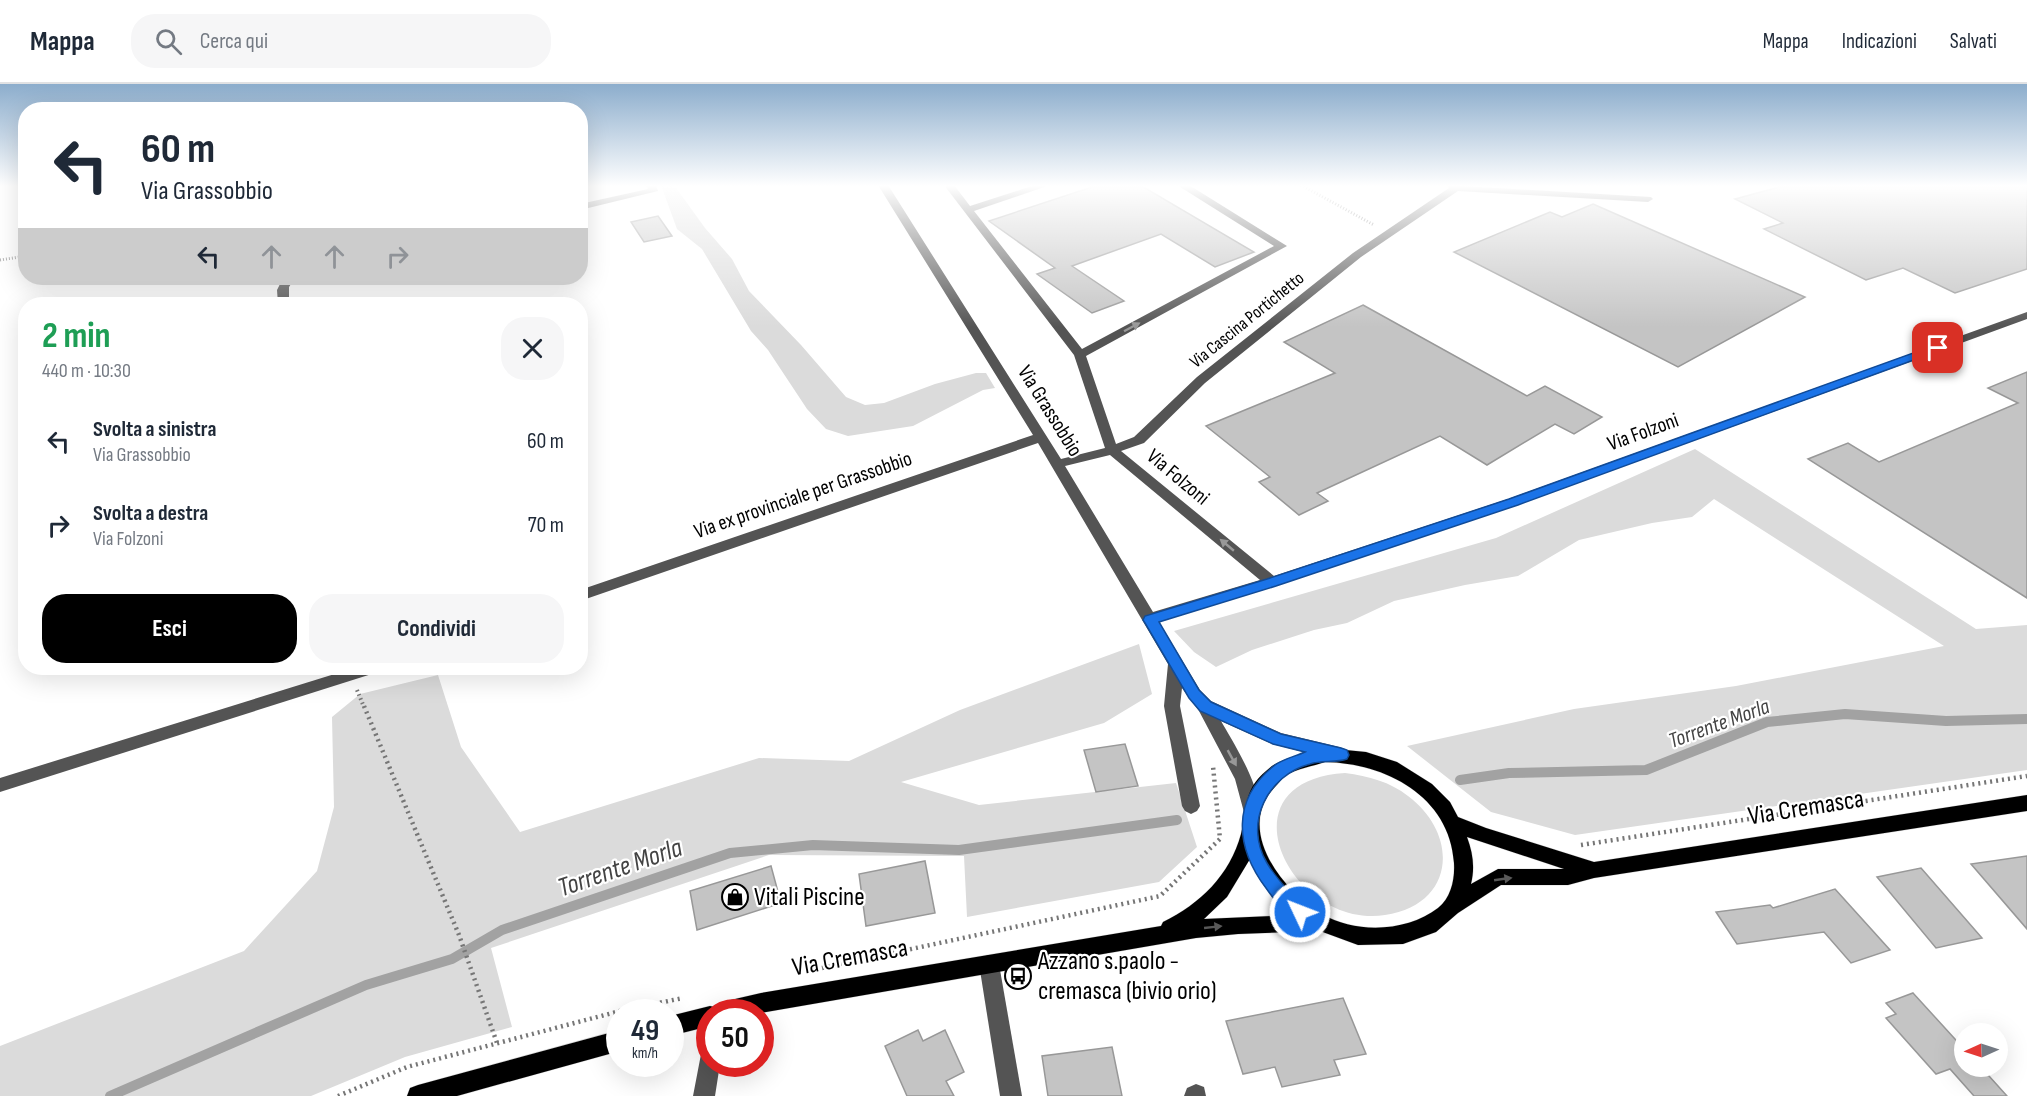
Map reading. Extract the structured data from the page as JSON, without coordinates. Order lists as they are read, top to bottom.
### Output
{
  "streets": {
    "main road": ["Via Cremasca"],
    "street": [
      "Via Cascina Portichetto",
      "Via Grassobbio",
      "Via Folzoni",
      "Via ex provinciale per Grassobbio"
    ]
  },
  "crossings": [
    ["Via Cascina Portichetto", "Via Grassobbio"],
    ["Via Cascina Portichetto", "Via Folzoni"],
    ["Via Grassobbio", "Via Folzoni"],
    ["Via Grassobbio", "Via ex provinciale per Grassobbio"],
    ["Via Grassobbio", "Via Cremasca"]
  ],
  "water": ["Torrente Morla"],
  "places": {
    "shop": ["Vitali Piscine"],
    "bus stop": ["Azzano s.paolo - cremasca (bivio orio)"]
  },
  "north": "left",
  "page": {
    "header": "Mappa",
    "search": "Cerca qui",
    "nav": ["Mappa", "Indicazioni", "Salvati"],
    "turn": ["60 m", "Via Grassobbio"],
    "heading": ["2 min", "440 m · 10:30"],
    "list": [
      {
        "name": "Svolta a sinistra",
        "note": "Via Grassobbio",
        "value": "60 m"
      },
      {
        "name": "Svolta a destra",
        "note": "Via Folzoni",
        "value": "70 m"
      }
    ],
    "buttons": ["Esci", "Condividi"],
    "speed": "49 km/h",
    "limit": "50"
  }
}
